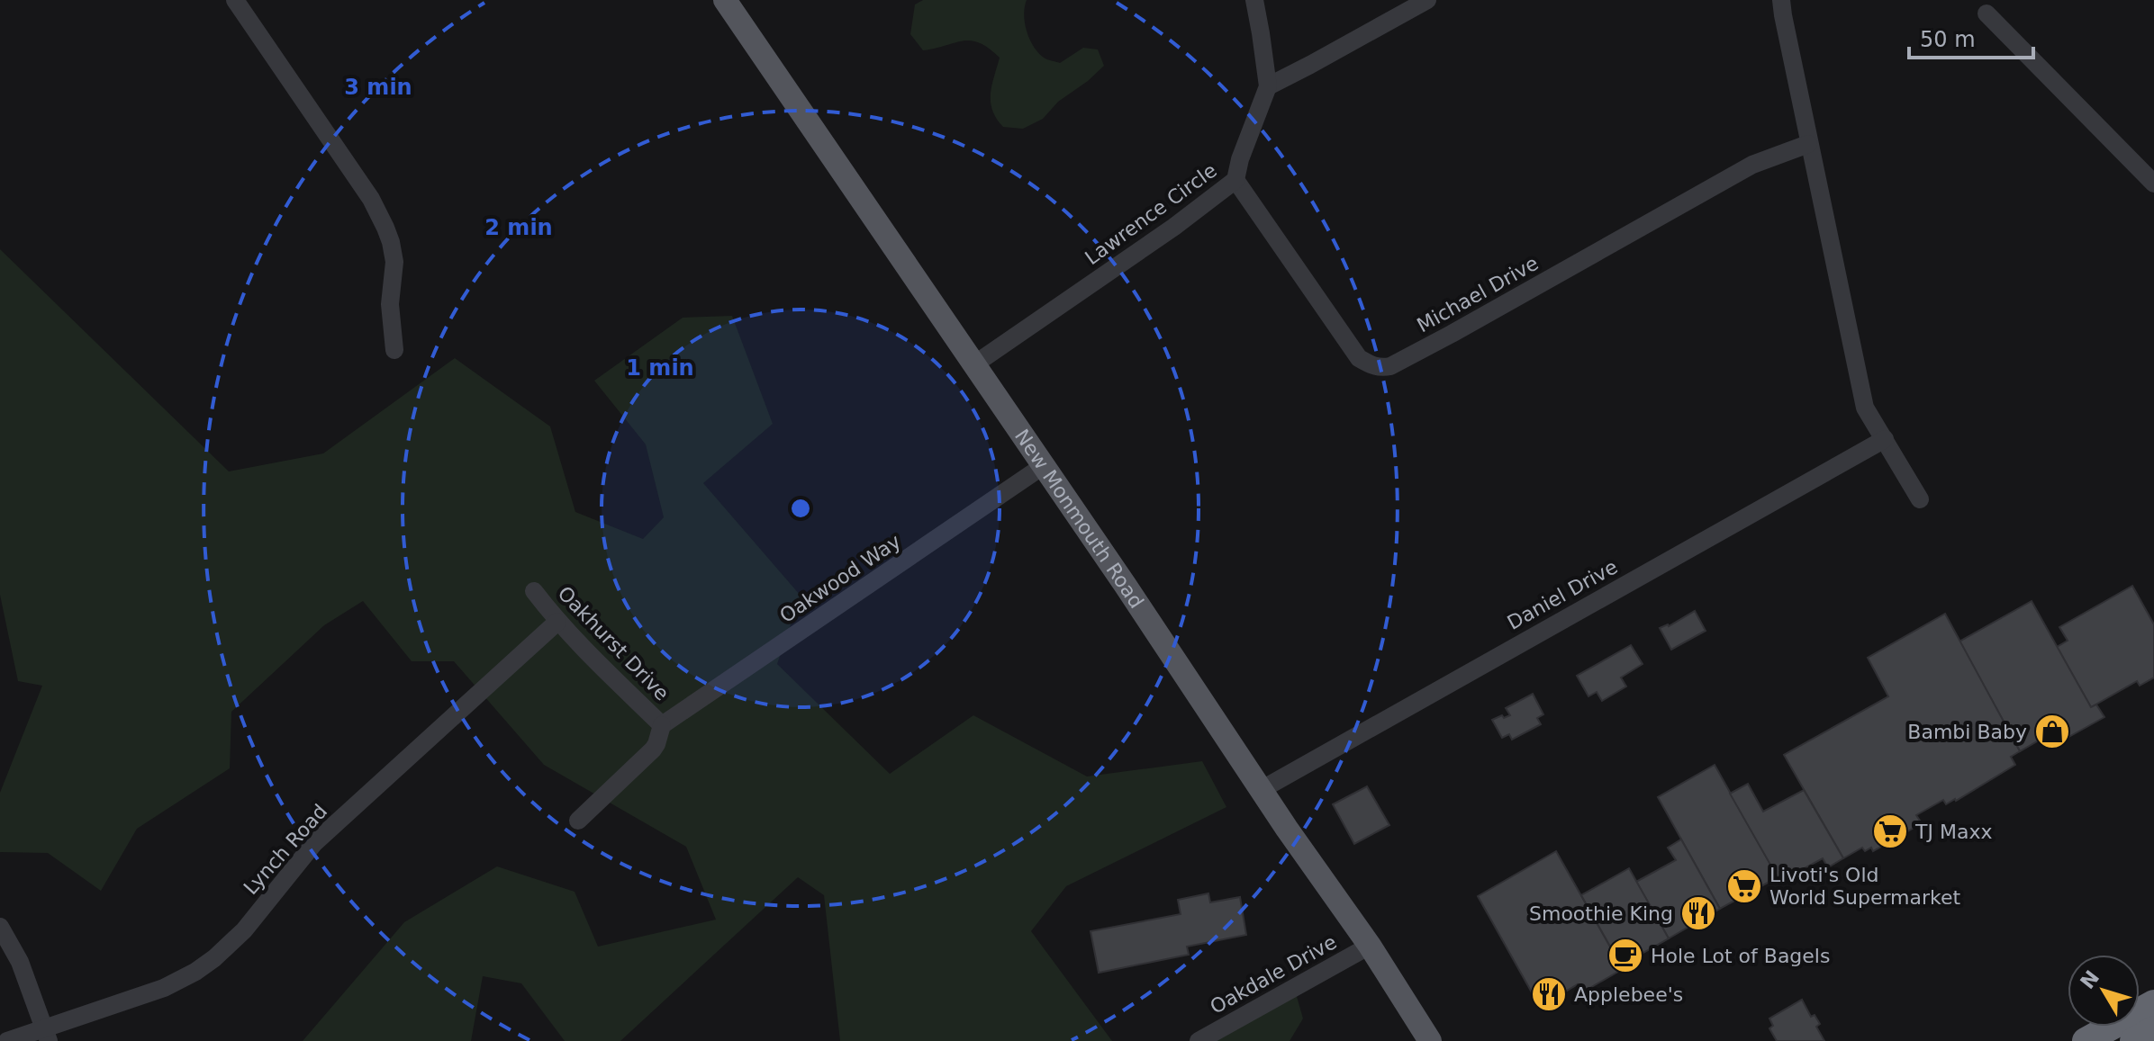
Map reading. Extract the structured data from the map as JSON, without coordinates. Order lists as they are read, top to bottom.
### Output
{
  "streets": {
    "main road": ["New Monmouth Road"],
    "street": [
      "Lawrence Circle",
      "Michael Drive",
      "Oakwood Way",
      "Daniel Drive",
      "Oakhurst Drive",
      "Lynch Road",
      "Oakdale Drive"
    ]
  },
  "crossings": [
    ["Lawrence Circle", "Michael Drive"],
    ["Lawrence Circle", "New Monmouth Road"],
    ["New Monmouth Road", "Oakwood Way"],
    ["New Monmouth Road", "Daniel Drive"],
    ["New Monmouth Road", "Oakdale Drive"],
    ["Oakwood Way", "Oakhurst Drive"],
    ["Oakhurst Drive", "Lynch Road"]
  ],
  "places": {
    "shop": ["Bambi Baby"],
    "supermarket": ["TJ Maxx", "Livoti's Old World Supermarket"],
    "restaurant": ["Smoothie King", "Applebee's"],
    "cafe": ["Hole Lot of Bagels"]
  },
  "scale_bar": "50 m",
  "north": "top left",
  "rings": ["3 min", "2 min", "1 min"]
}
